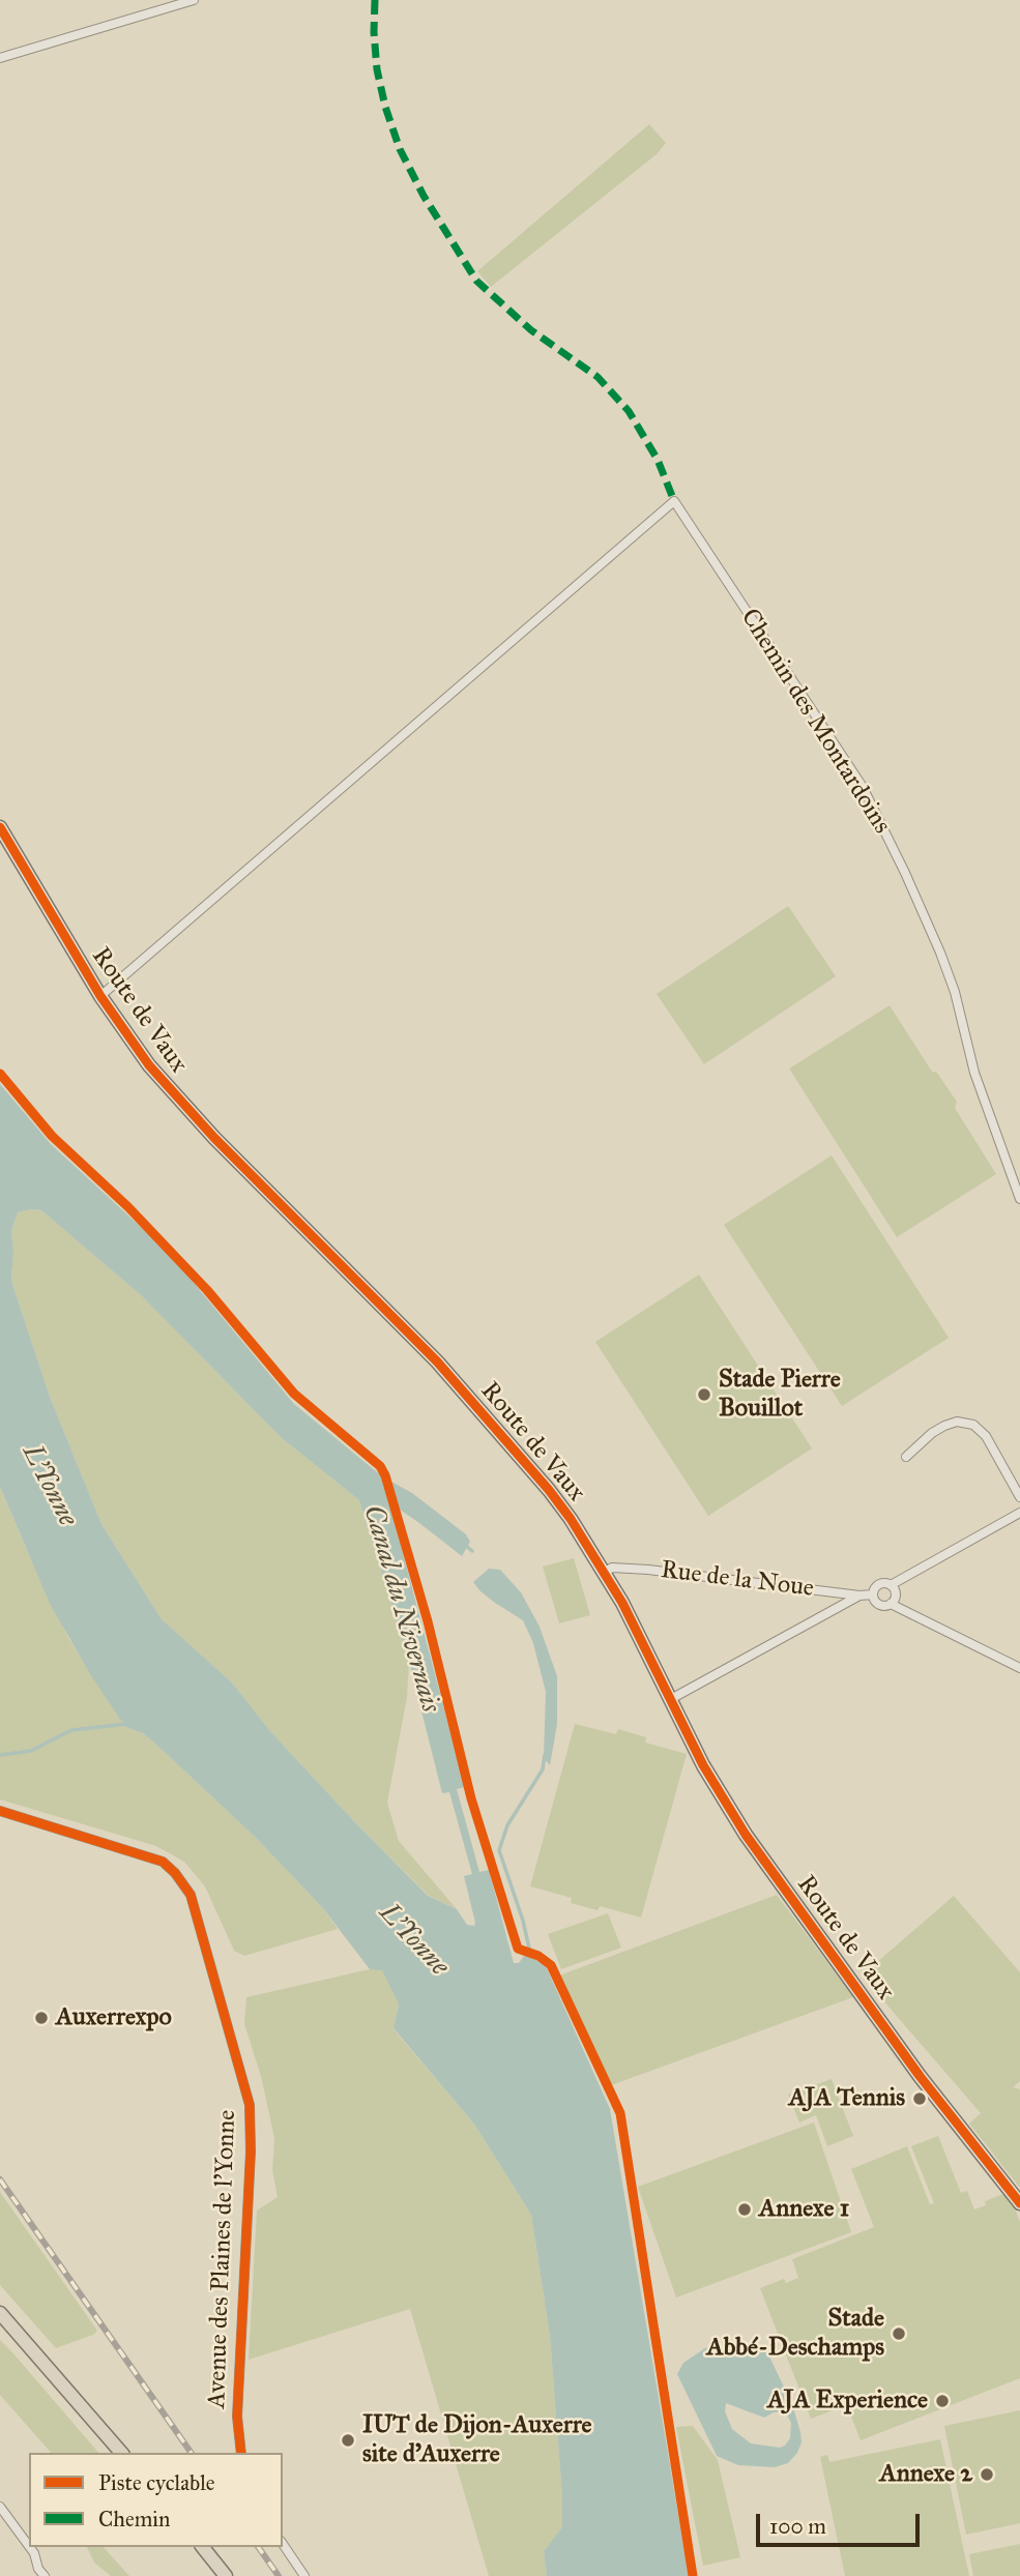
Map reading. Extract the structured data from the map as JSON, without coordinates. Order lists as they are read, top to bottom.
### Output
{
  "streets": {
    "street": [
      "Chemin des Montardoins",
      "Route de Vaux",
      "Rue de la Noue",
      "Avenue des Plaines de l'Yonne"
    ]
  },
  "crossings": [
    ["Chemin des Montardoins", "Route de Vaux"],
    ["Route de Vaux", "Rue de la Noue"]
  ],
  "water": ["L'Yonne", "Canal du Nivernais"],
  "places": [
    "Stade Pierre Bouillot",
    "Auxerrexpo",
    "AJA Tennis",
    "Annexe 1",
    "Stade Abbé-Deschamps",
    "AJA Experience",
    "IUT de Dijon-Auxerre site d'Auxerre",
    "Annexe 2"
  ],
  "legend": ["Piste cyclable", "Chemin"],
  "scale_bar": "100 m"
}
